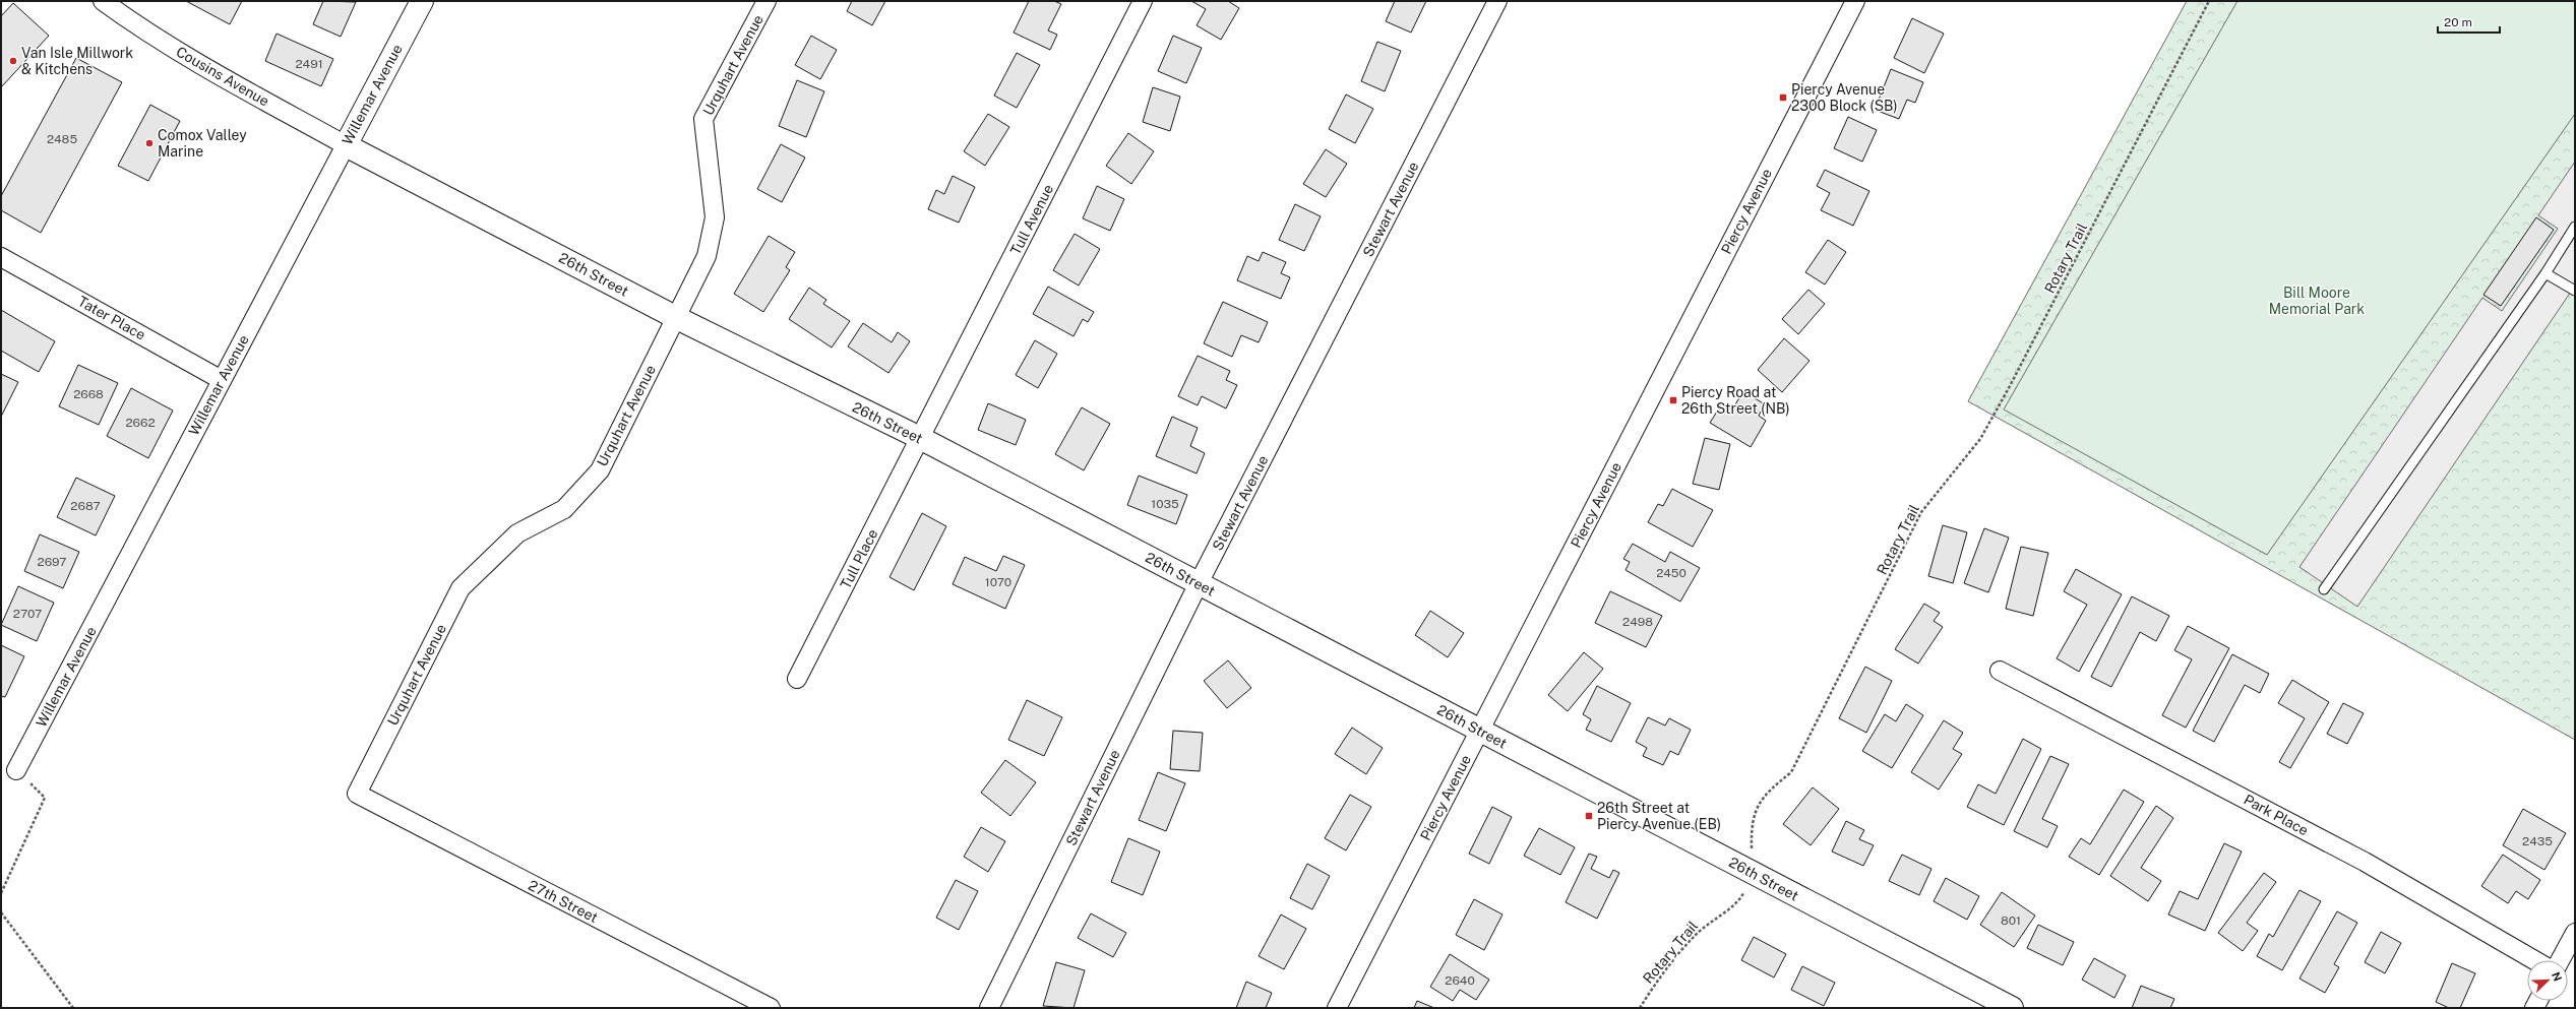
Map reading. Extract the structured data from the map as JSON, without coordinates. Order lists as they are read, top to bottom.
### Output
{
  "streets": {
    "street": [
      "Urquhart Avenue",
      "Cousins Avenue",
      "Willemar Avenue",
      "Stewart Avenue",
      "Piercy Avenue",
      "Tull Avenue",
      "26th Street",
      "Tater Place",
      "Tull Place",
      "Park Place",
      "27th Street"
    ],
    "path": ["Rotary Trail"]
  },
  "crossings": [
    ["Urquhart Avenue", "26th Street"],
    ["Urquhart Avenue", "27th Street"],
    ["Cousins Avenue", "Willemar Avenue"],
    ["Cousins Avenue", "26th Street"],
    ["Willemar Avenue", "26th Street"],
    ["Willemar Avenue", "Tater Place"],
    ["Stewart Avenue", "26th Street"],
    ["Piercy Avenue", "26th Street"],
    ["Tull Avenue", "26th Street"],
    ["Tull Avenue", "Tull Place"],
    ["Rotary Trail", "26th Street"],
    ["26th Street", "Tull Place"]
  ],
  "parks": ["Bill Moore Memorial Park"],
  "places": {
    "other": ["Van Isle Millwork & Kitchens", "Comox Valley Marine"],
    "transit": ["Piercy Avenue 2300 Block (SB)", "Piercy Road at 26th Street (NB)", "26th Street at Piercy Avenue (EB)"]
  },
  "house_numbers": [
    "2491",
    "2485",
    "2668",
    "2662",
    "1035",
    "2687",
    "2697",
    "2450",
    "1070",
    "2707",
    "2498",
    "2435",
    "801",
    "2640"
  ],
  "scale_bar": "20 m",
  "north": "top right"
}
